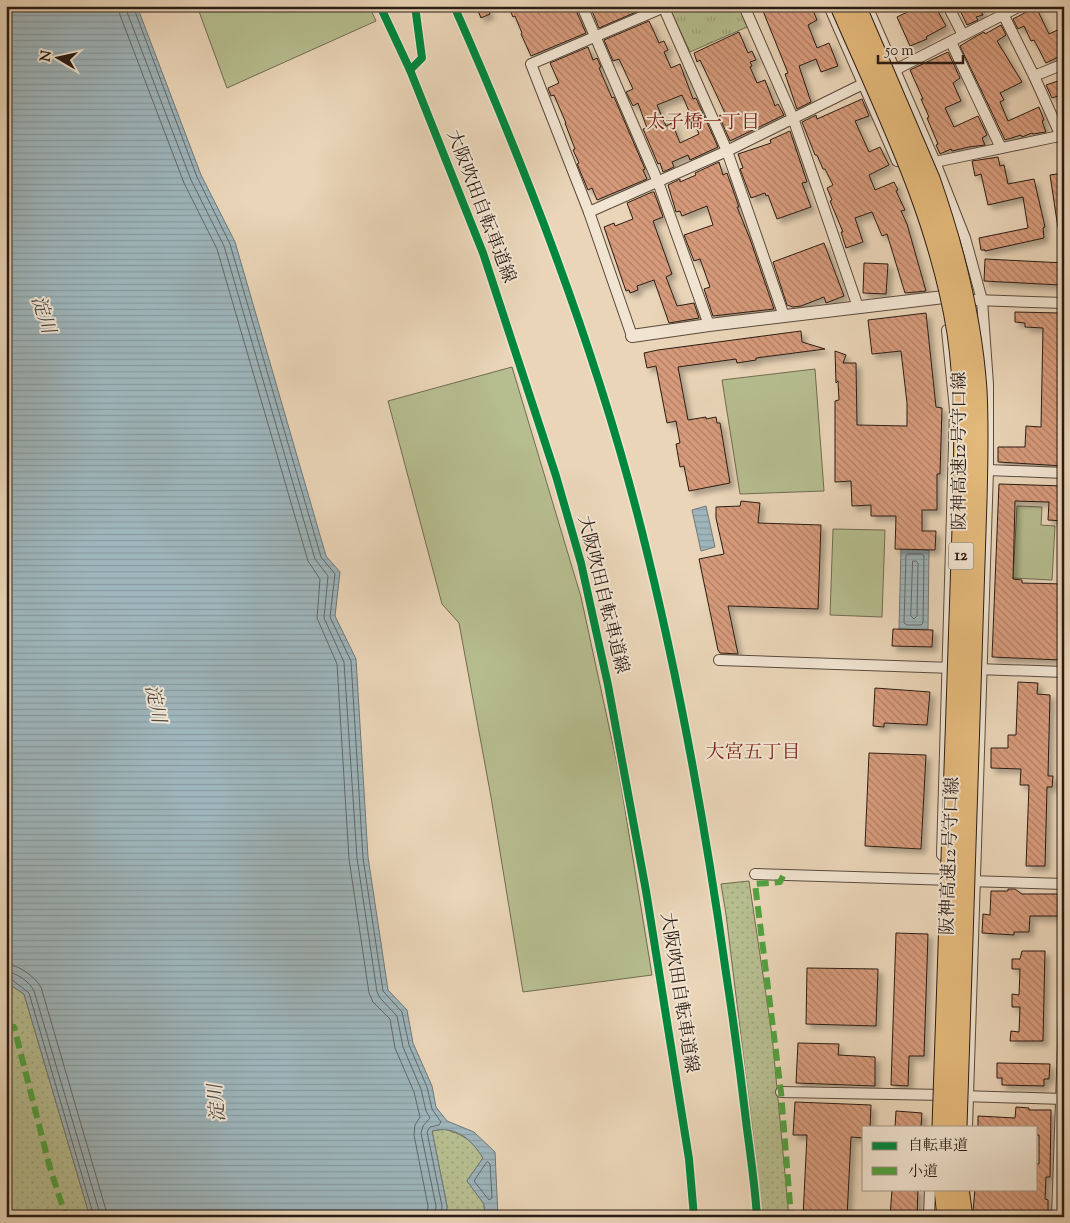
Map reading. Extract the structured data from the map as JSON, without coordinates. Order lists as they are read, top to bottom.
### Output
{
  "streets": {
    "highway": ["阪神高速12号守口線", "12"],
    "cycle path": ["大阪吹田自転車道線"]
  },
  "districts": ["太子橋一丁目", "大宮五丁目"],
  "water": ["淀川"],
  "legend": ["自転車道", "小道"],
  "scale_bar": "50 m",
  "north": "left"
}
